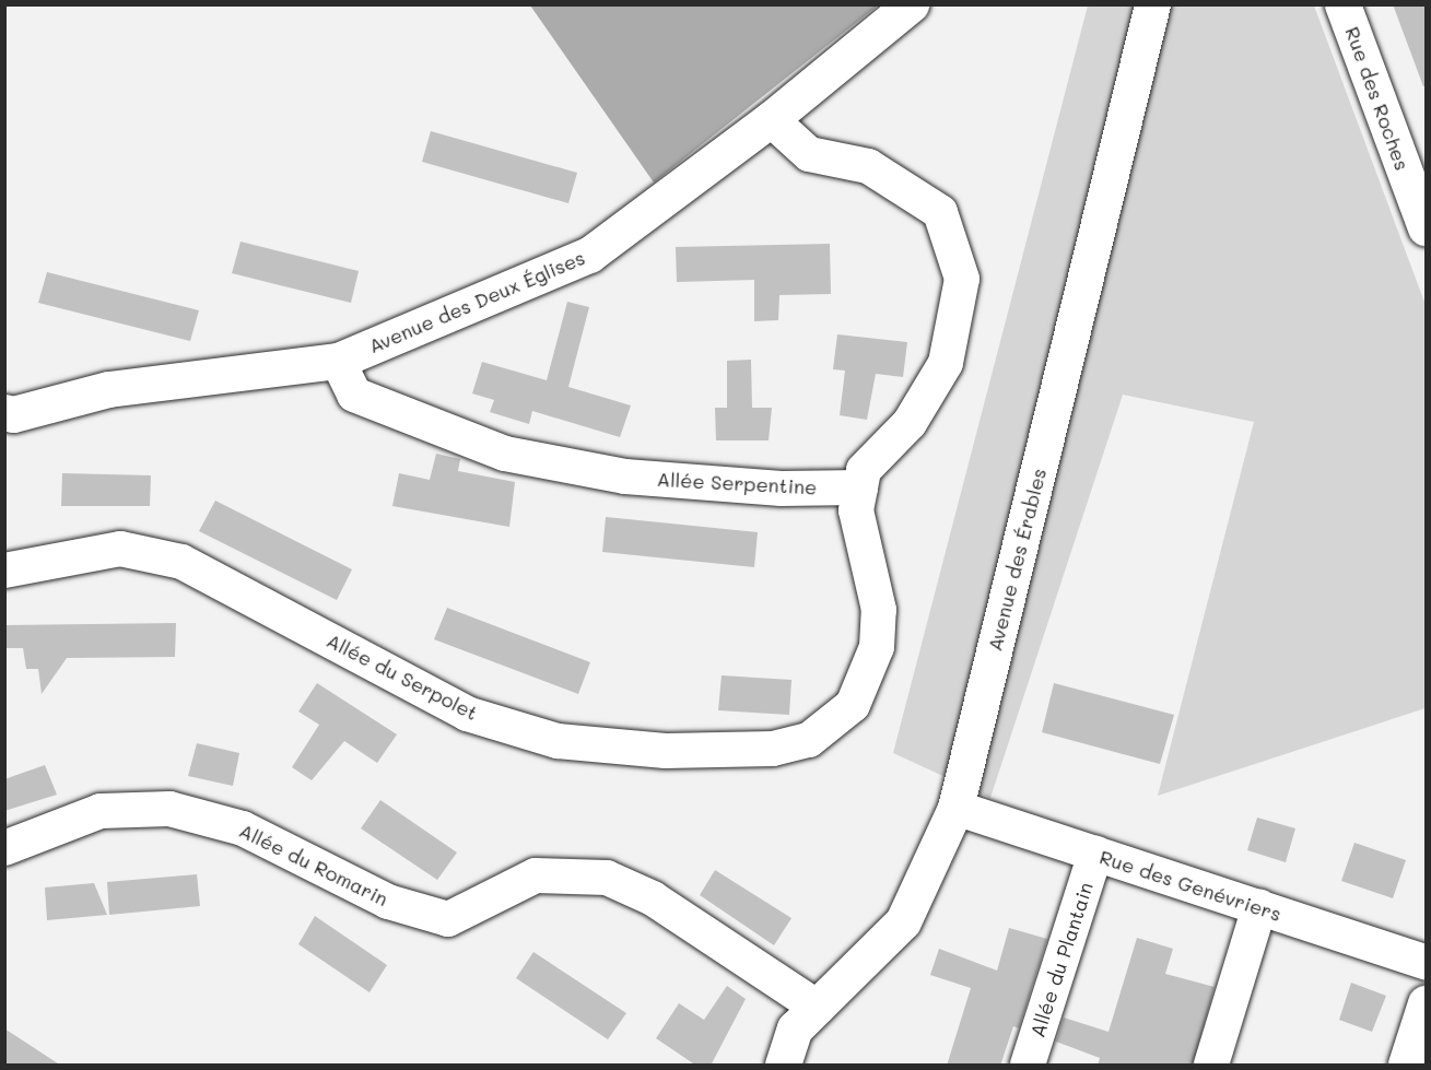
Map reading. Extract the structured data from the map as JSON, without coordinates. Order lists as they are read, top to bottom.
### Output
{
  "streets": {
    "street": [
      "Rue des Roches",
      "Avenue des Deux Églises",
      "Allée Serpentine",
      "Avenue des Érables",
      "Allée du Serpolet",
      "Allée du Romarin",
      "Rue des Genévriers",
      "Allée du Plantain"
    ]
  },
  "crossings": [
    ["Avenue des Deux Églises", "Allée Serpentine"],
    ["Allée Serpentine", "Allée du Serpolet"],
    ["Avenue des Érables", "Allée du Romarin"],
    ["Avenue des Érables", "Rue des Genévriers"],
    ["Rue des Genévriers", "Allée du Plantain"]
  ]
}
